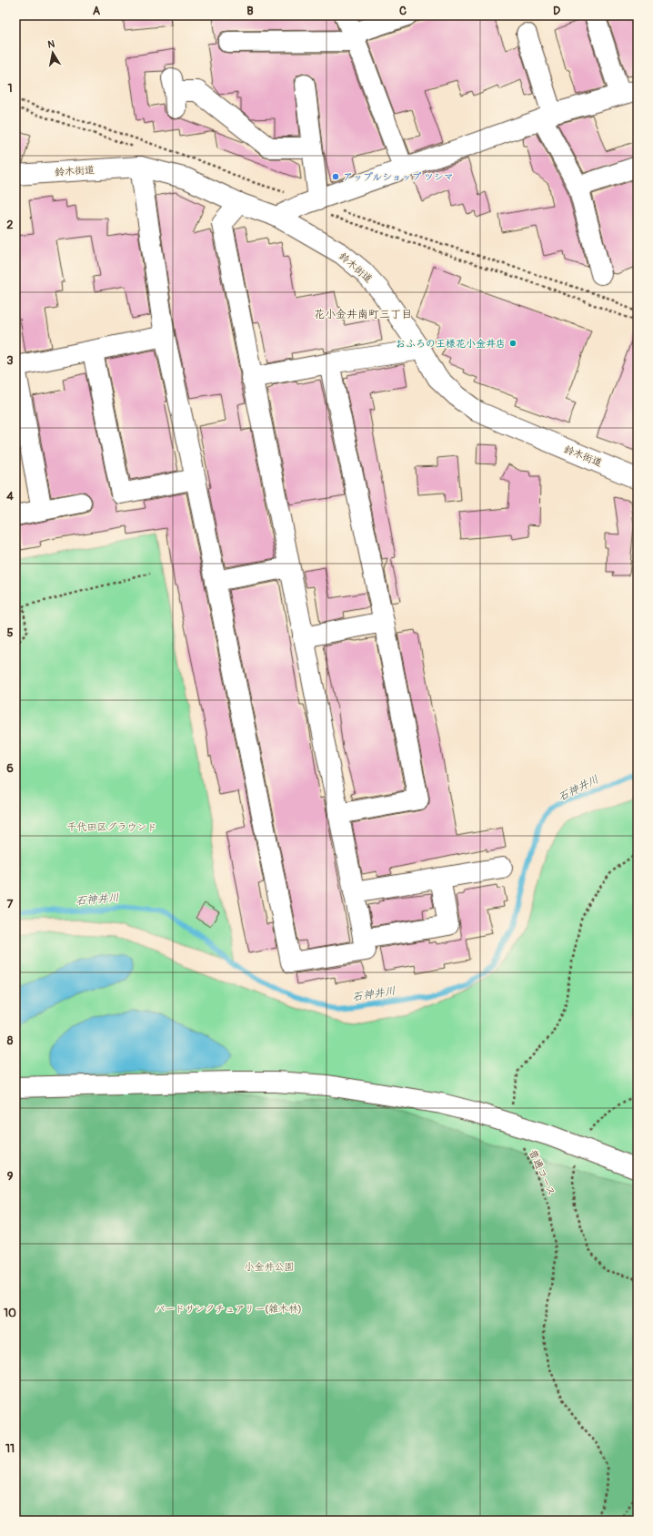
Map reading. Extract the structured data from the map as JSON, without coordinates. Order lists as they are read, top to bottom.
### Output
{
  "streets": {
    "street": ["鈴木街道"],
    "path": ["普通コース"]
  },
  "districts": ["花小金井南町三丁目"],
  "water": ["石神井川"],
  "parks": ["千代田区グラウンド", "小金井公園", "バードサンクチュアリー(雑木林)"],
  "places": ["アップルショップ ツシマ", "おふろの王様花小金井店"],
  "north": "top",
  "grid": {
    "columns": [
      "A",
      "B",
      "C",
      "D"
    ],
    "rows": [
      "1",
      "2",
      "3",
      "4",
      "5",
      "6",
      "7",
      "8",
      "9",
      "10",
      "11"
    ]
  }
}
